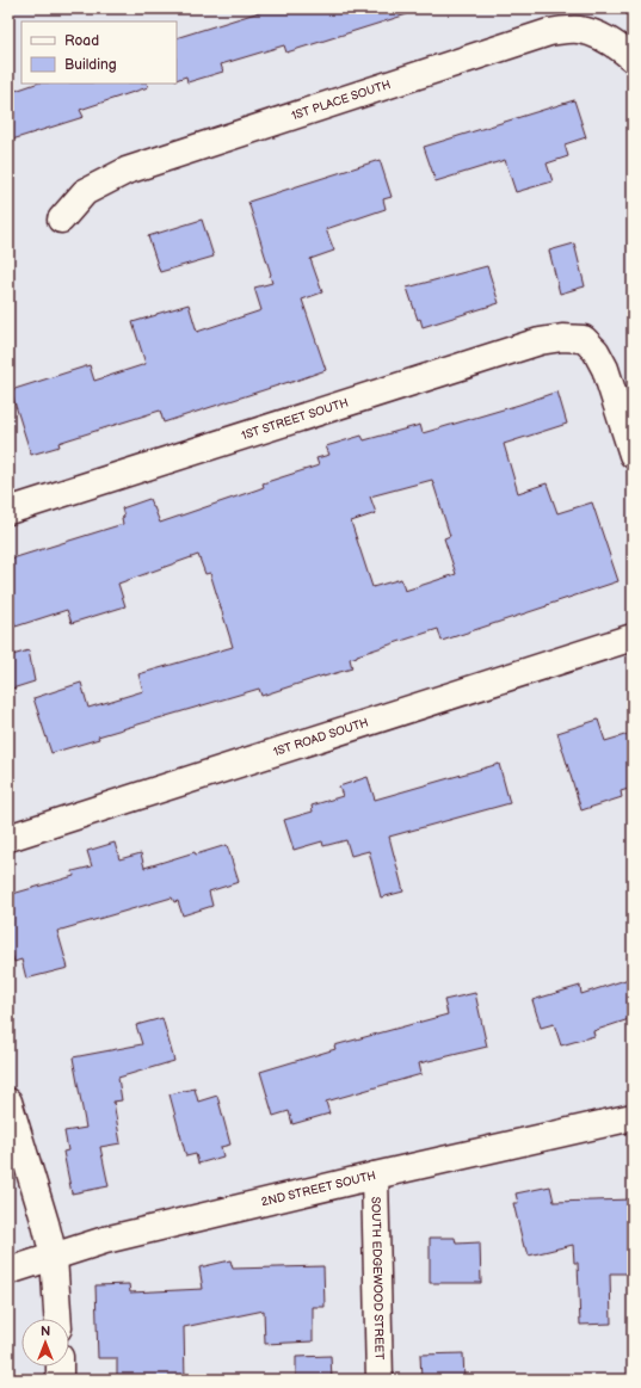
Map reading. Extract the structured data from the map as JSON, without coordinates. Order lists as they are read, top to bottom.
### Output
{
  "streets": {
    "street": [
      "1ST PLACE SOUTH",
      "1ST STREET SOUTH",
      "1ST ROAD SOUTH",
      "2ND STREET SOUTH",
      "SOUTH EDGEWOOD STREET"
    ]
  },
  "crossings": [
    ["2ND STREET SOUTH", "SOUTH EDGEWOOD STREET"]
  ],
  "legend": ["Road", "Building"],
  "north": "top"
}
